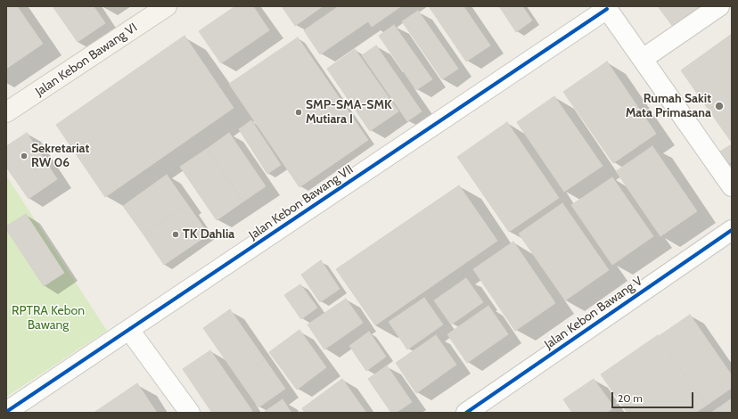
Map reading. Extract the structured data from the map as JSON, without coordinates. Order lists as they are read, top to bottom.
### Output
{
  "streets": {
    "street": ["Jalan Kebon Bawang VI", "Jalan Kebon Bawang VII", "Jalan Kebon Bawang V"]
  },
  "parks": ["RPTRA Kebon Bawang"],
  "places": [
    "Rumah Sakit Mata Primasana",
    "SMP-SMA-SMK Mutiara I",
    "Sekretariat RW 06",
    "TK Dahlia"
  ],
  "scale_bar": "20 m"
}
